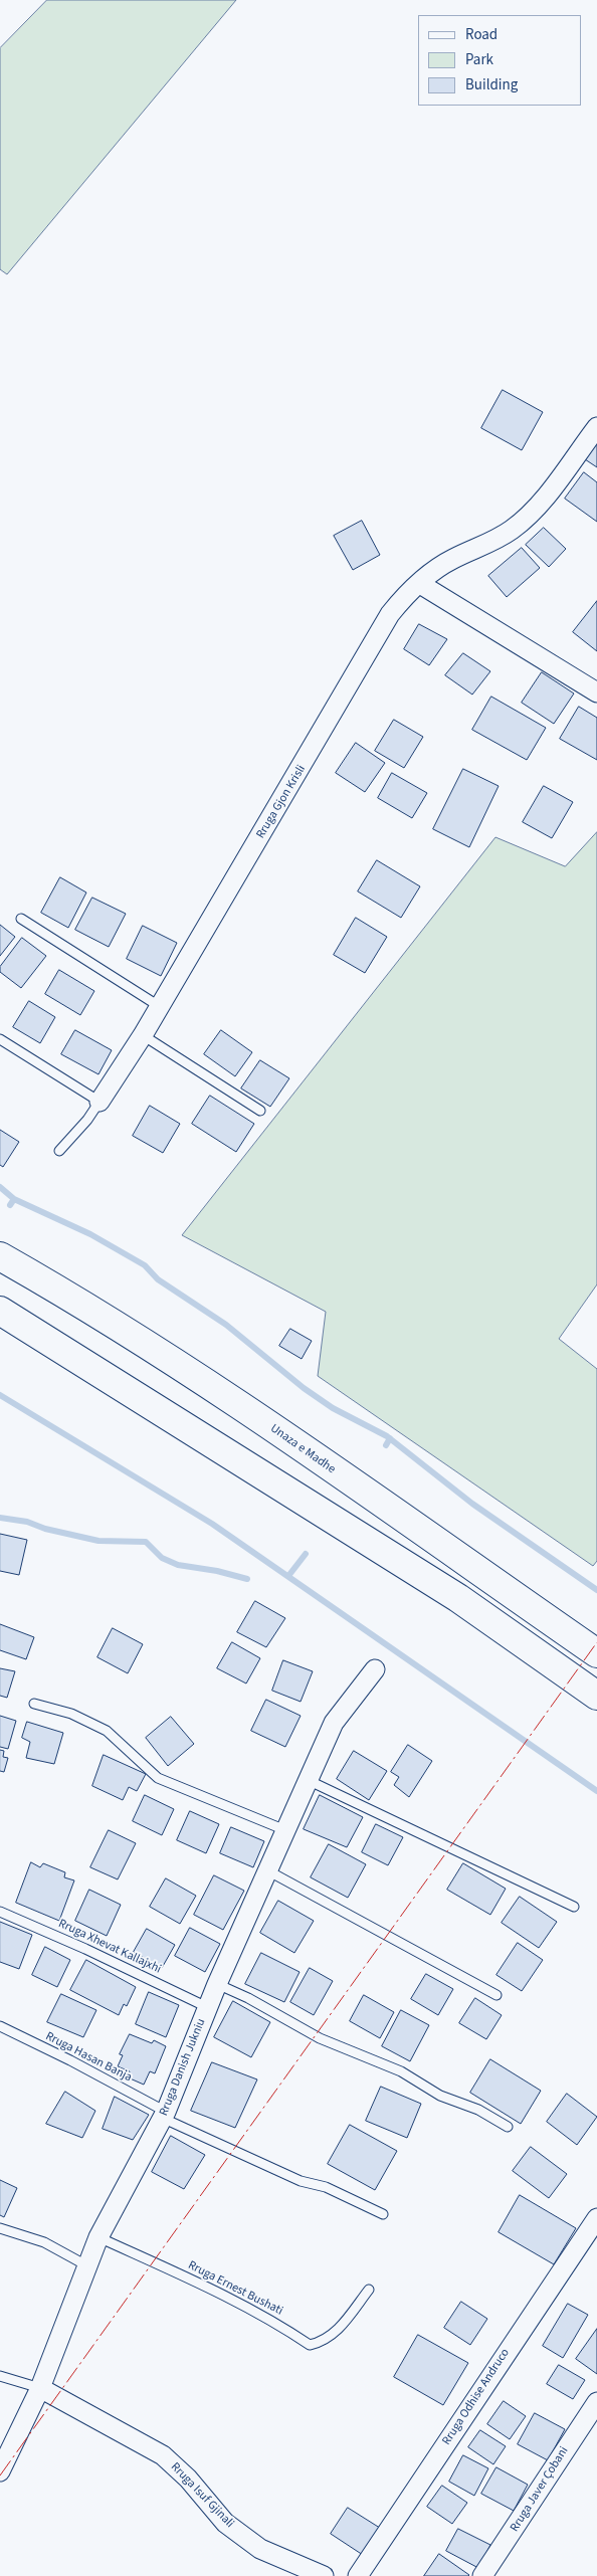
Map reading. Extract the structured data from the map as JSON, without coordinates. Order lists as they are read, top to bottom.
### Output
{
  "streets": {
    "highway": ["Unaza e Madhe"],
    "street": [
      "Rruga Gjon Krisli",
      "Rruga Danish Jukniu",
      "Rruga Odhise Andruco",
      "Rruga Javer Çobani",
      "Rruga Isuf Gjinali"
    ],
    "lane": ["Rruga Xhevat Kallajxhi", "Rruga Hasan Banja", "Rruga Ernest Bushati"]
  },
  "crossings": [
    ["Rruga Xhevat Kallajxhi", "Rruga Danish Jukniu"],
    ["Rruga Hasan Banja", "Rruga Danish Jukniu"],
    ["Rruga Danish Jukniu", "Rruga Ernest Bushati"],
    ["Rruga Danish Jukniu", "Rruga Isuf Gjinali"]
  ],
  "legend": ["Road", "Park", "Building"]
}
